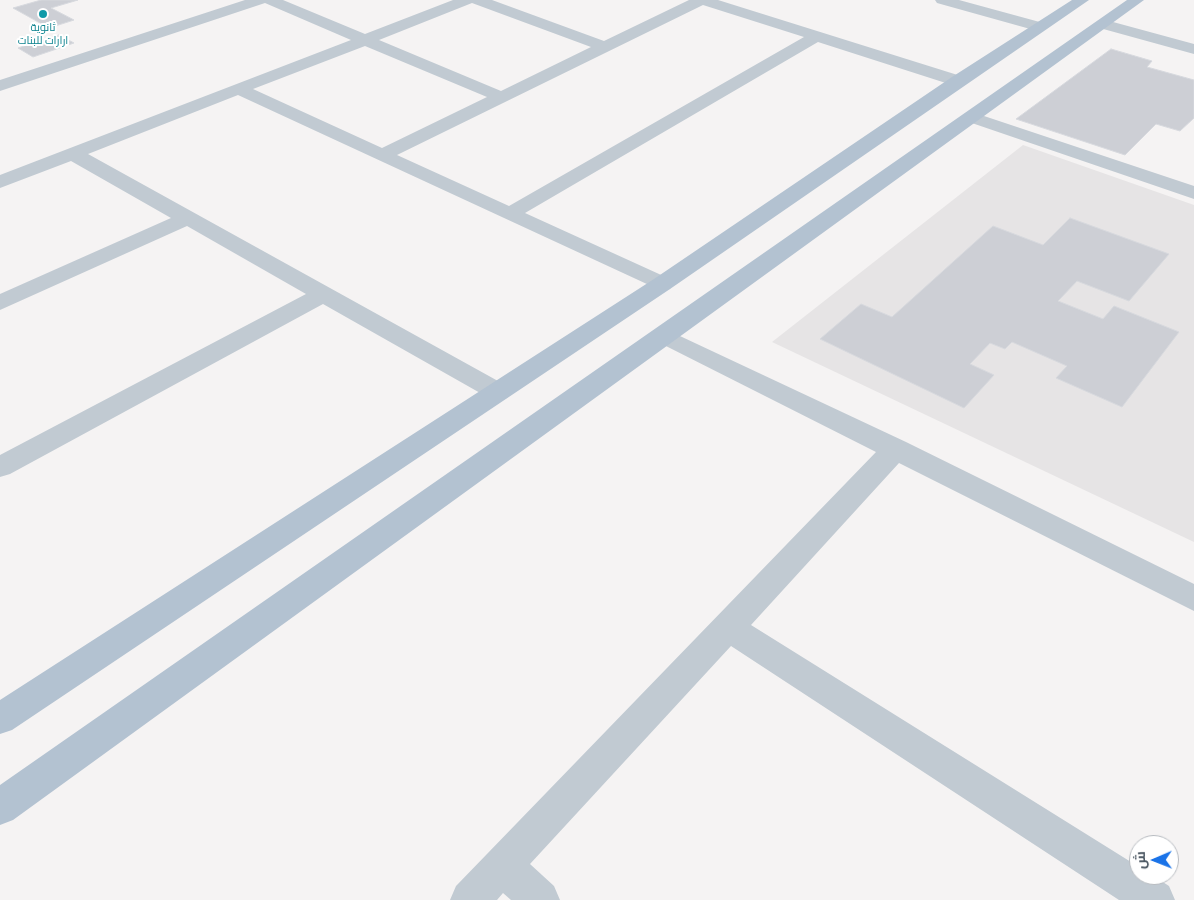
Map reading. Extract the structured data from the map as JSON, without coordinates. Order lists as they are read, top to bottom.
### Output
{
  "places": ["ثانوية ارارات للبنات"],
  "north": "left"
}
